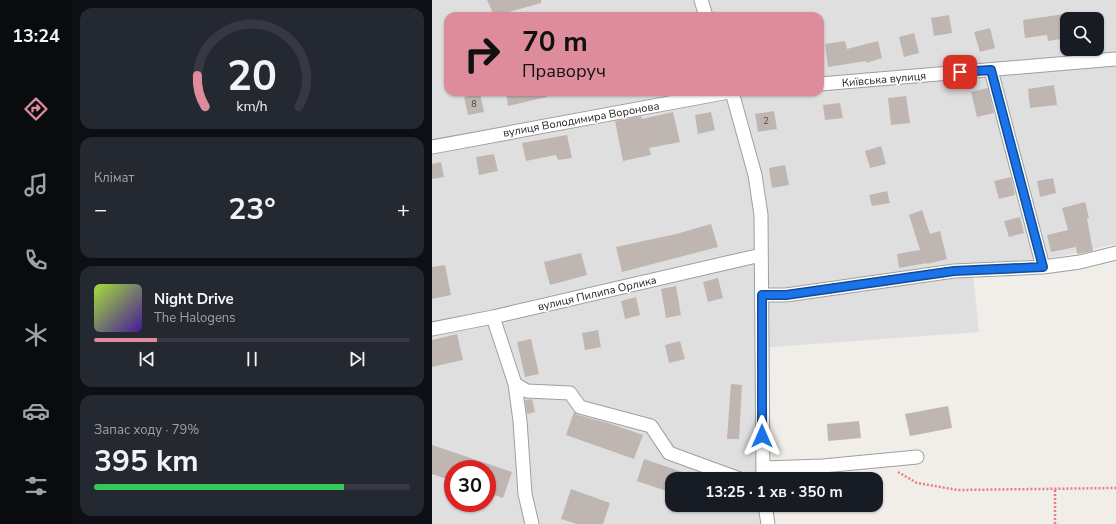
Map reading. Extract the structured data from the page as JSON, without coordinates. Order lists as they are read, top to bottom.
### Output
{
  "streets": {
    "street": ["Київська вулиця", "вулиця Володимира Воронова", "вулиця Пилипа Орлика"]
  },
  "house_numbers": ["8", "2"],
  "page": {
    "tabs": "13:24",
    "turn": ["70 m", "Праворуч"],
    "tile": [
      "Клімат",
      ["Запас ходу · 79%", "395 km"]
    ],
    "heat": ["−", "23°", "+"],
    "song": ["Night Drive", "The Halogens"],
    "limit": "30",
    "trip": "13:25 · 1 хв · 350 m",
    "gauge": ["20", "km/h"]
  }
}
